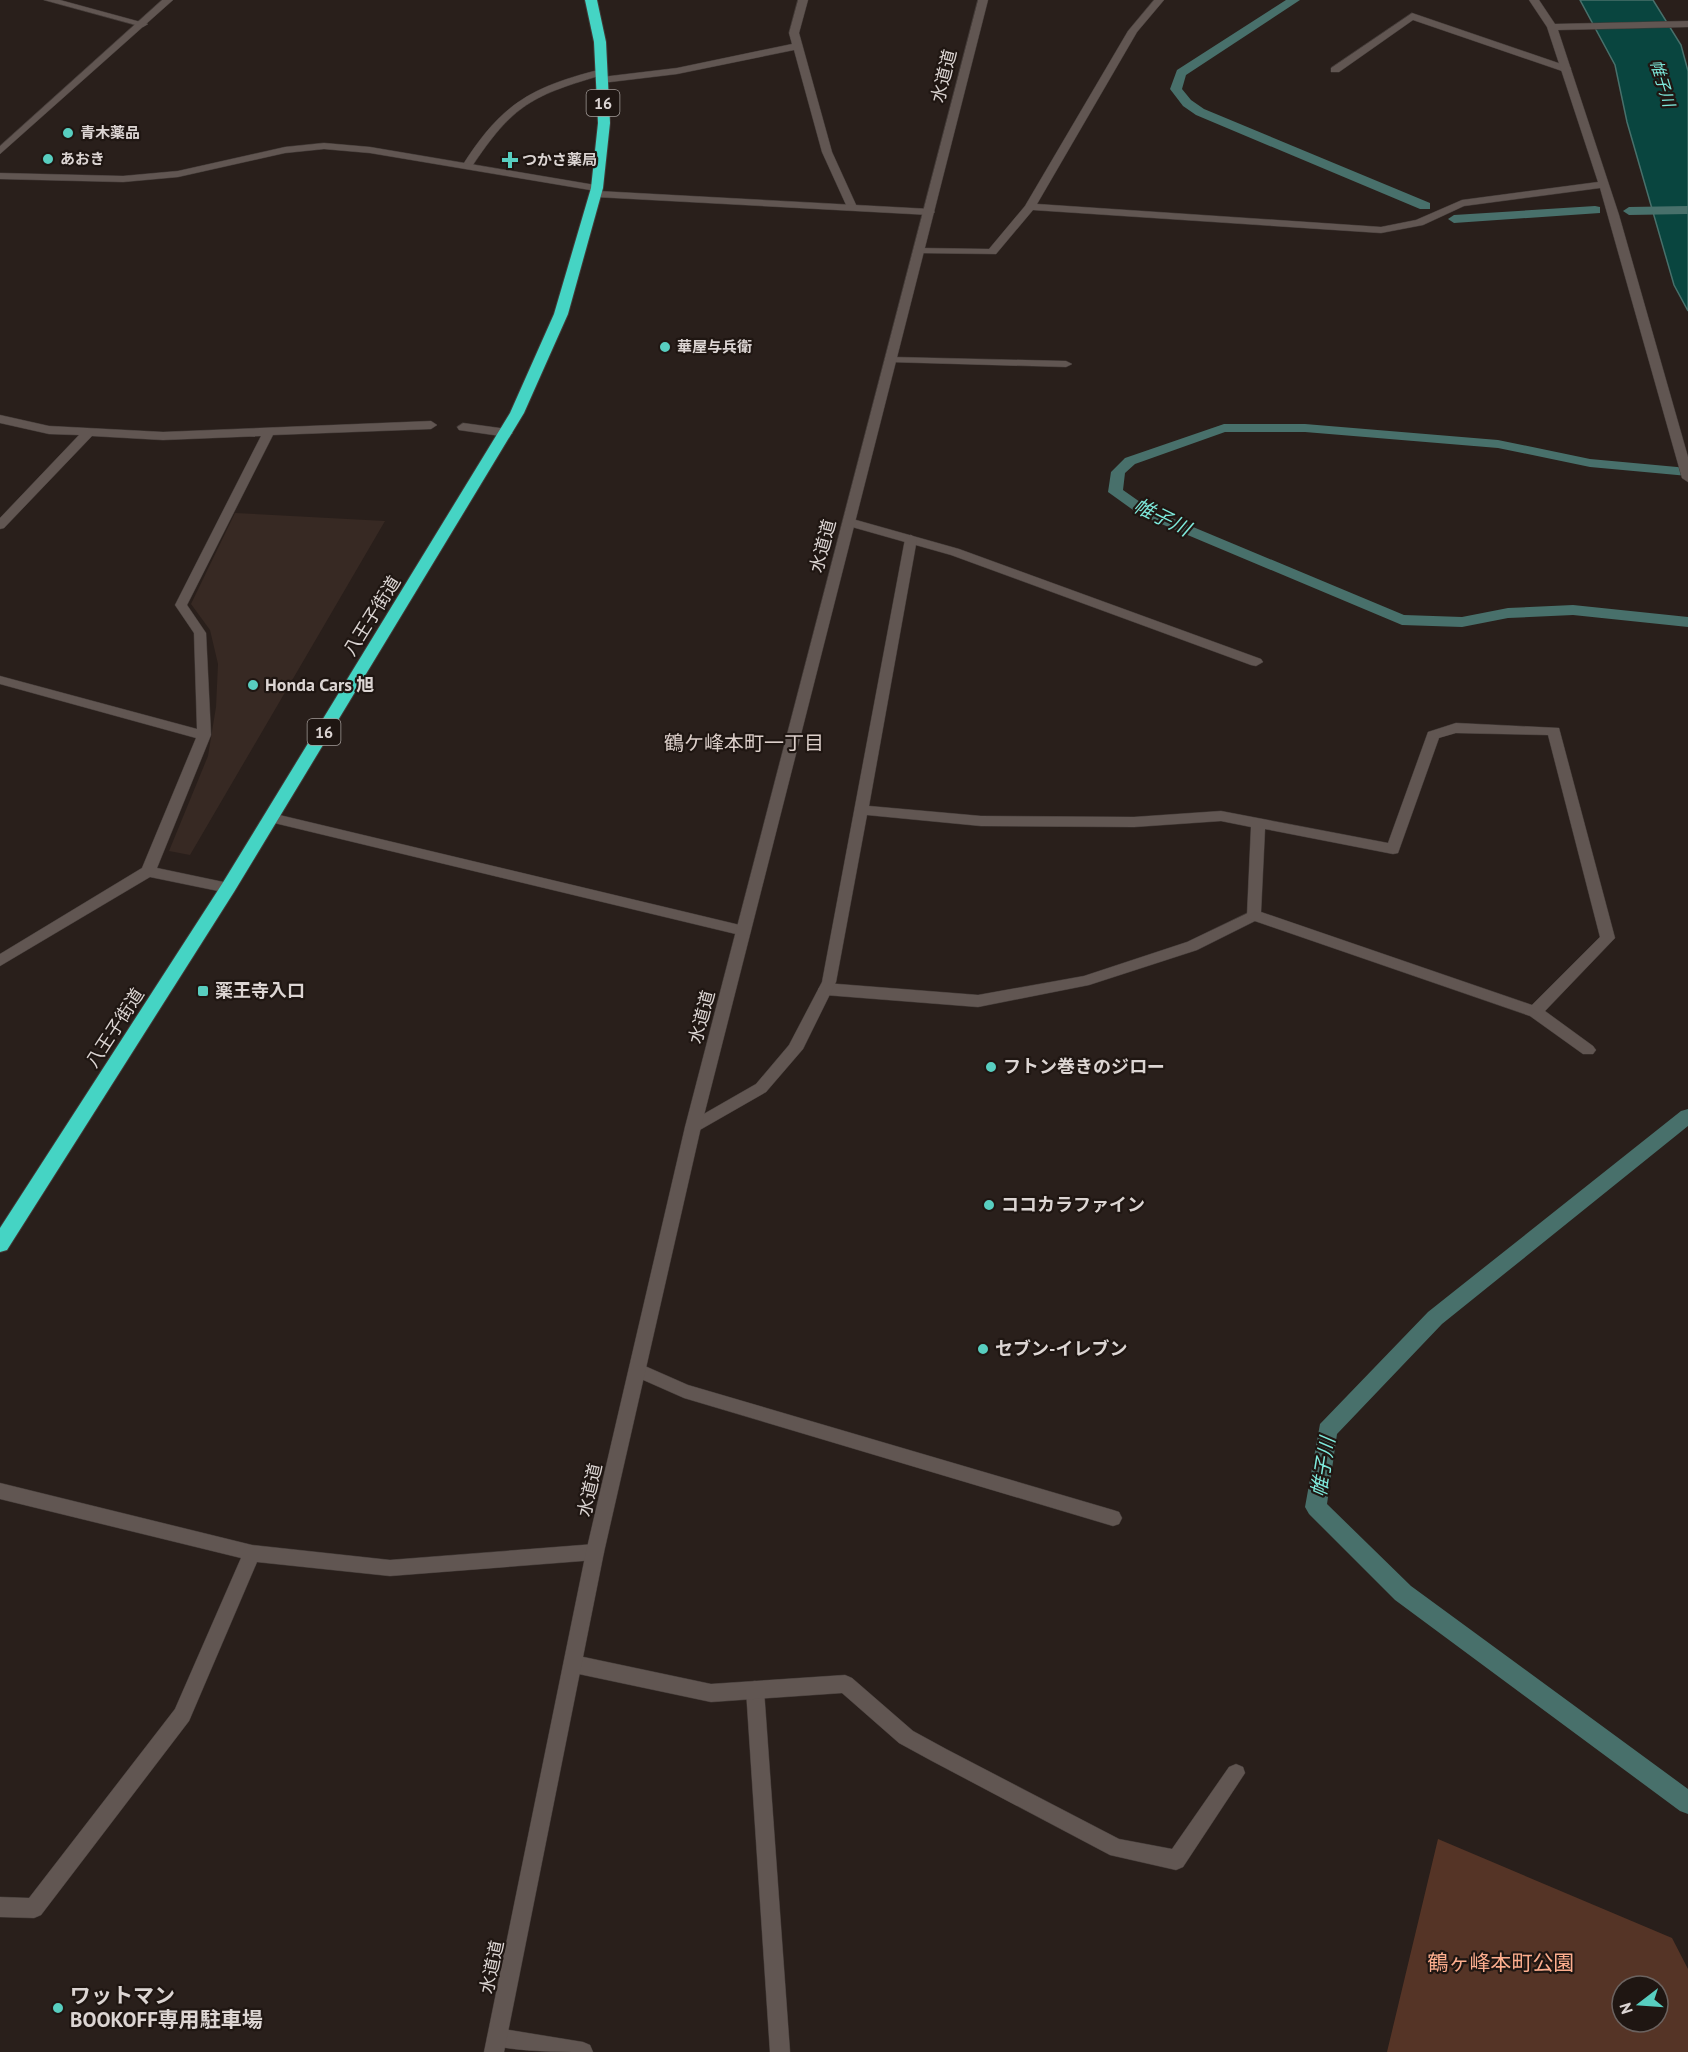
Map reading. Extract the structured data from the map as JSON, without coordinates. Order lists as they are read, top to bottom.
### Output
{
  "streets": {
    "highway": ["16", "八王子街道"],
    "street": ["水道道"]
  },
  "districts": ["鶴ケ峰本町一丁目"],
  "water": ["帷子川"],
  "parks": ["鶴ヶ峰本町公園"],
  "places": {
    "other": [
      "青木薬品",
      "あおき",
      "華屋与兵衛",
      "Honda Cars 旭",
      "フトン巻きのジロー",
      "ココカラファイン",
      "セブン-イレブン",
      "ワットマン BOOKOFF専用駐車場"
    ],
    "health": ["つかさ薬局"],
    "transit": ["薬王寺入口"]
  },
  "north": "left"
}
